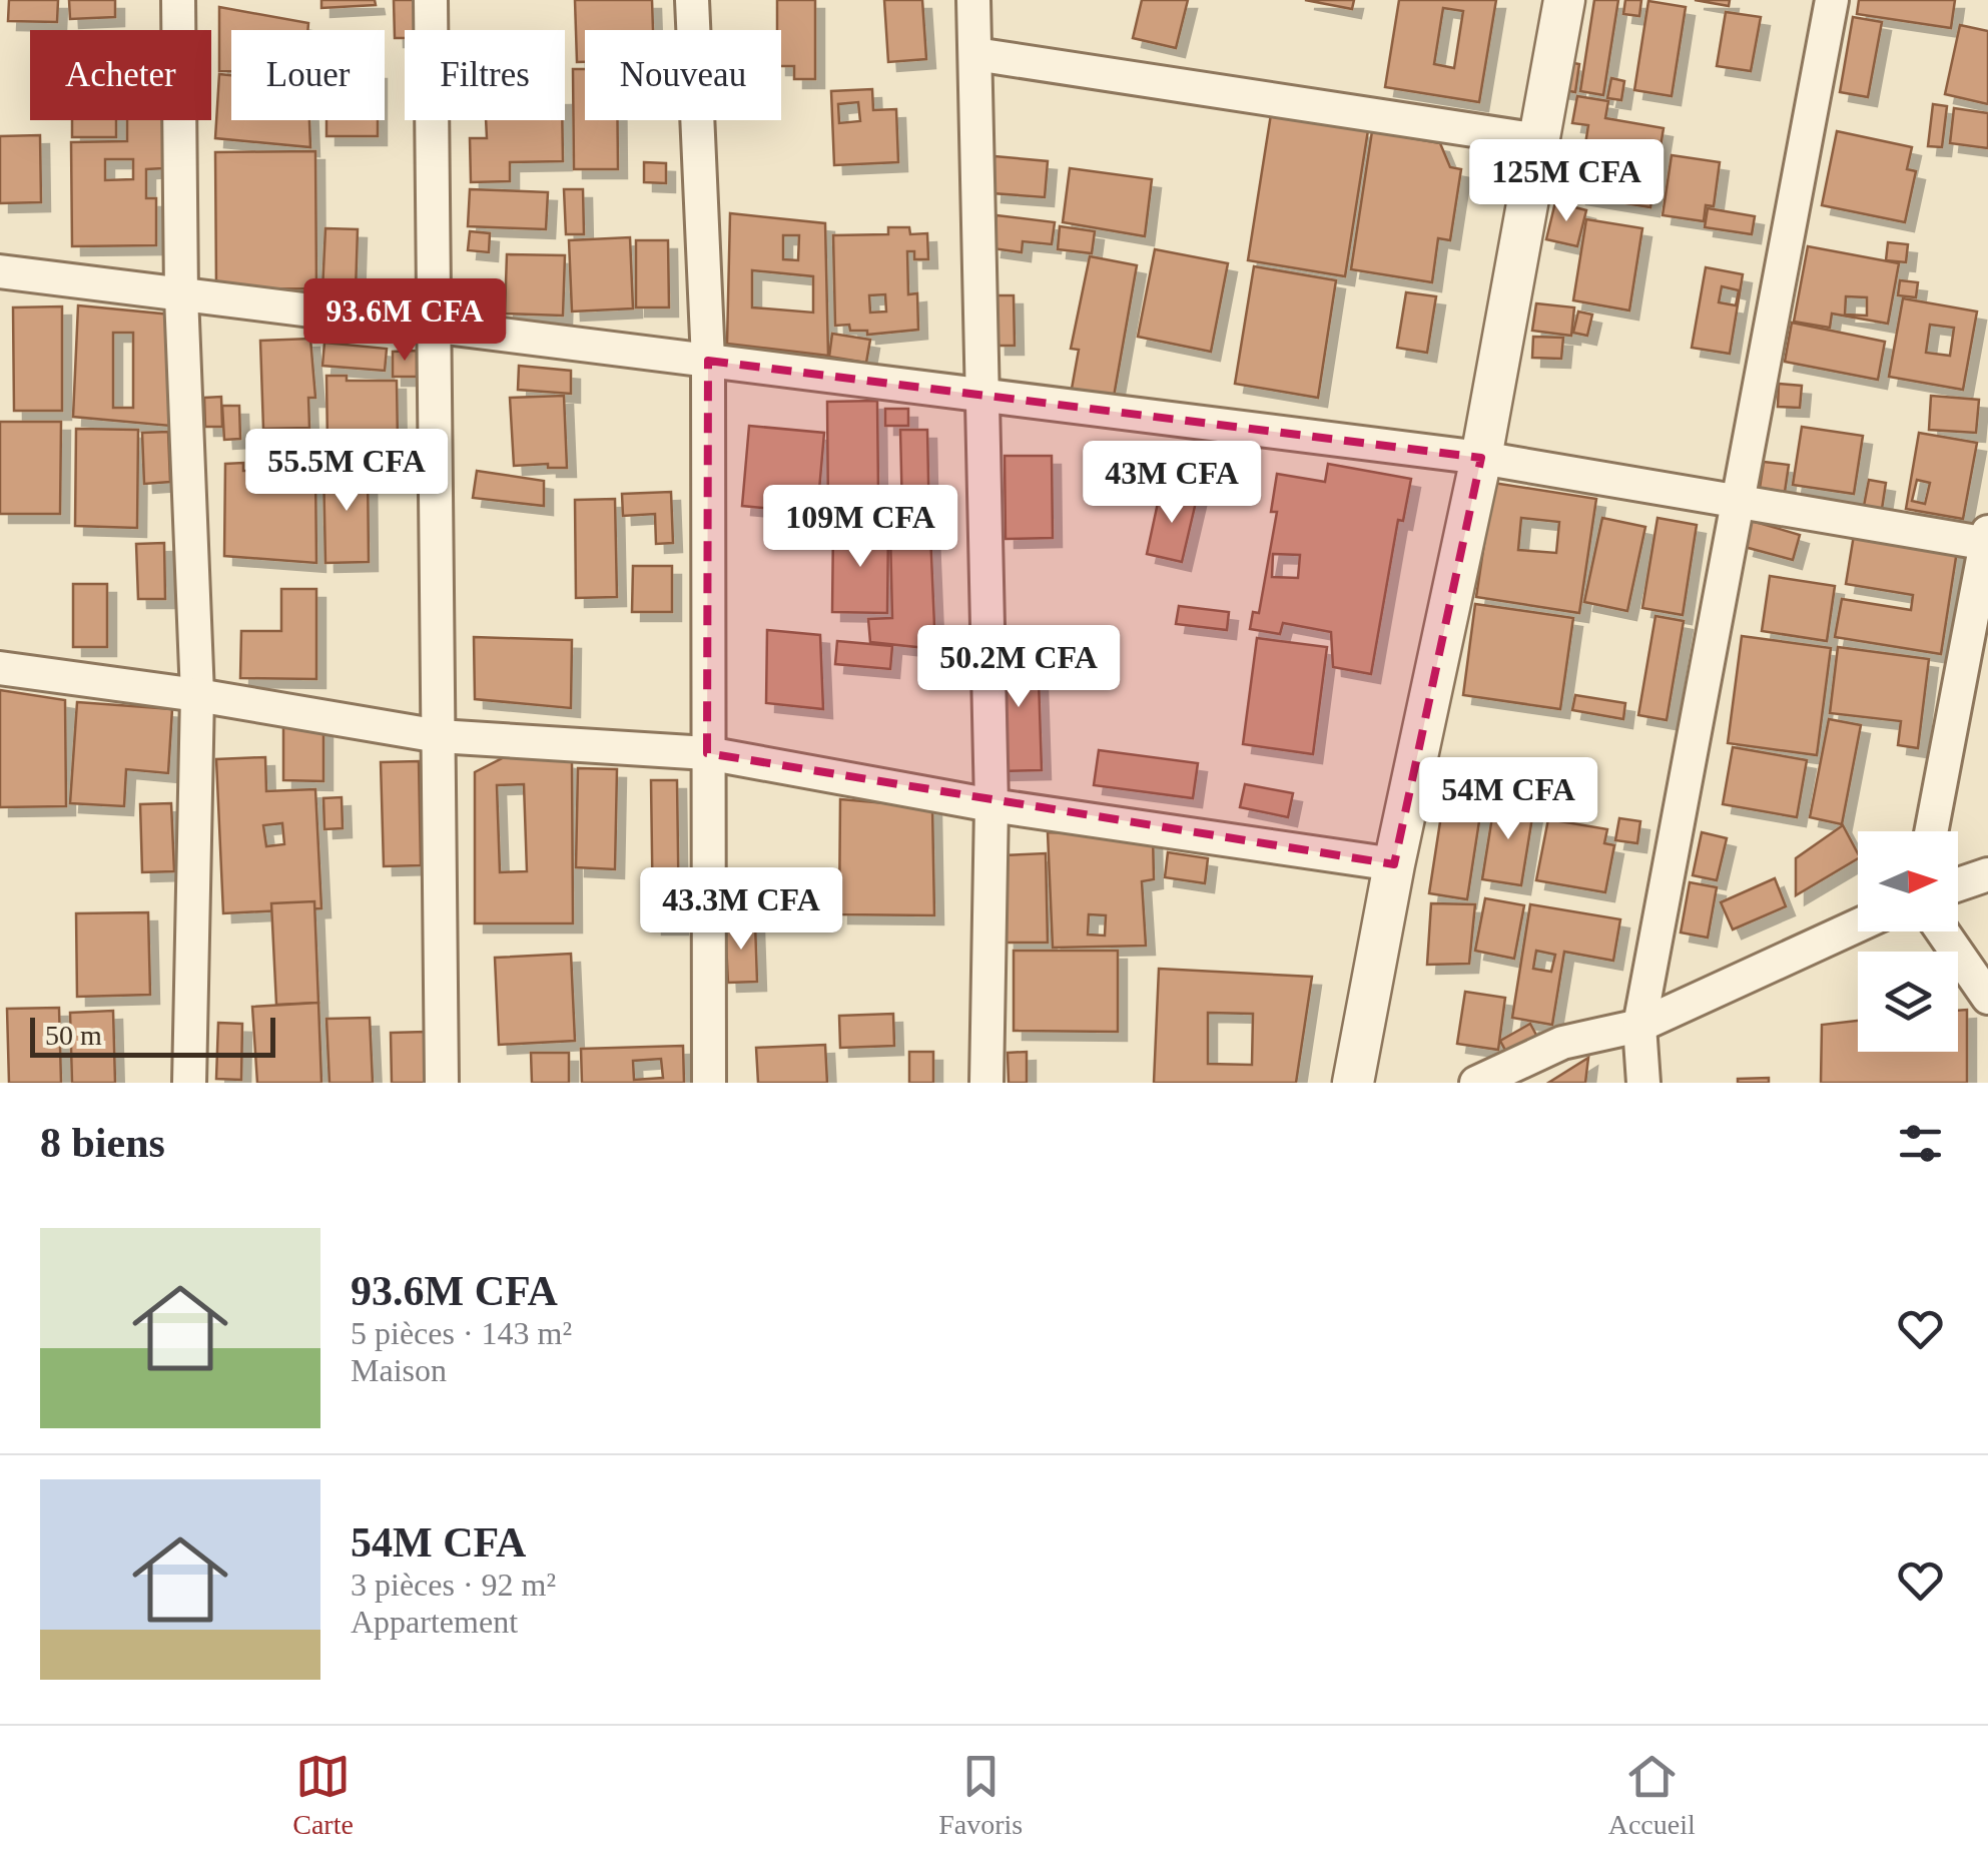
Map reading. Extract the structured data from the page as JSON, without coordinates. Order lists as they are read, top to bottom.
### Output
{
  "scale_bar": "50 m",
  "north": "right",
  "page": {
    "chip": [
      "Acheter",
      "Louer",
      "Filtres",
      "Nouveau"
    ],
    "price": [
      "125M CFA",
      "93.6M CFA",
      "55.5M CFA",
      "43M CFA",
      "109M CFA",
      "50.2M CFA",
      "54M CFA",
      "43.3M CFA"
    ],
    "scale": "50 m",
    "heading": "8 biens",
    "list": [
      {
        "name": "93.6M CFA",
        "note": "5 pièces · 143 m² · Maison"
      },
      {
        "name": "54M CFA",
        "note": "3 pièces · 92 m² · Appartement"
      }
    ],
    "tabs": ["Carte", "Favoris", "Accueil"]
  }
}
